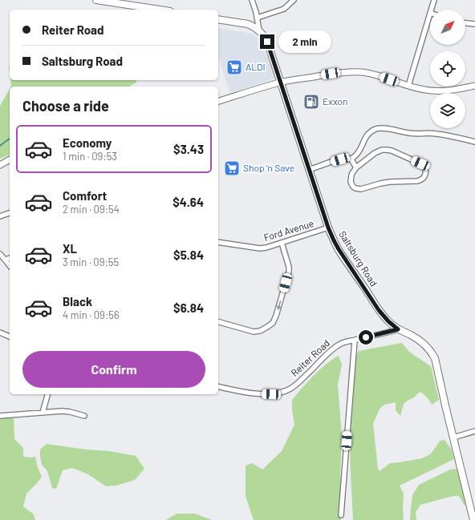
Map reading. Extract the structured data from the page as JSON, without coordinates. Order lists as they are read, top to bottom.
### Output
{
  "streets": {
    "main road": ["Saltsburg Road"],
    "street": ["Ford Avenue", "Reiter Road"]
  },
  "crossings": [
    ["Ford Avenue", "Saltsburg Road"],
    ["Saltsburg Road", "Reiter Road"]
  ],
  "places": {
    "supermarket": ["ALDI", "Shop 'n Save"],
    "fuel station": ["Exxon"]
  },
  "north": "top right",
  "page": {
    "banner": ["Reiter Road", "Saltsburg Road"],
    "bubble": "2 min",
    "heading": "Choose a ride",
    "list": [
      {
        "name": "Economy",
        "note": "1 min · 09:53",
        "value": "$3.43"
      },
      {
        "name": "Comfort",
        "note": "2 min · 09:54",
        "value": "$4.64"
      },
      {
        "name": "XL",
        "note": "3 min · 09:55",
        "value": "$5.84"
      },
      {
        "name": "Black",
        "note": "4 min · 09:56",
        "value": "$6.84"
      }
    ],
    "buttons": "Confirm"
  }
}
